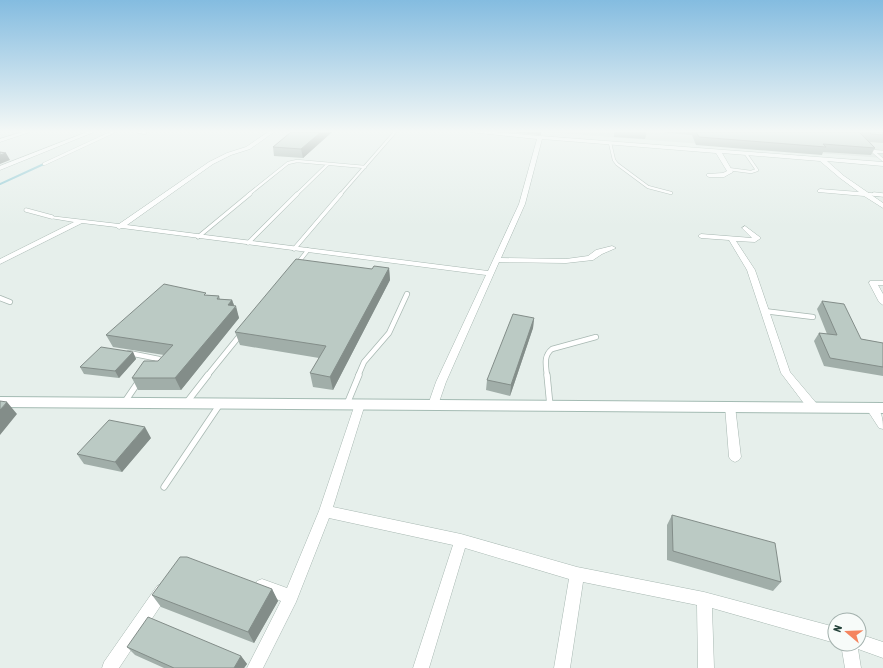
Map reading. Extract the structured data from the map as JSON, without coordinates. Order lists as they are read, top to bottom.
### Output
{
  "north": "left"
}
